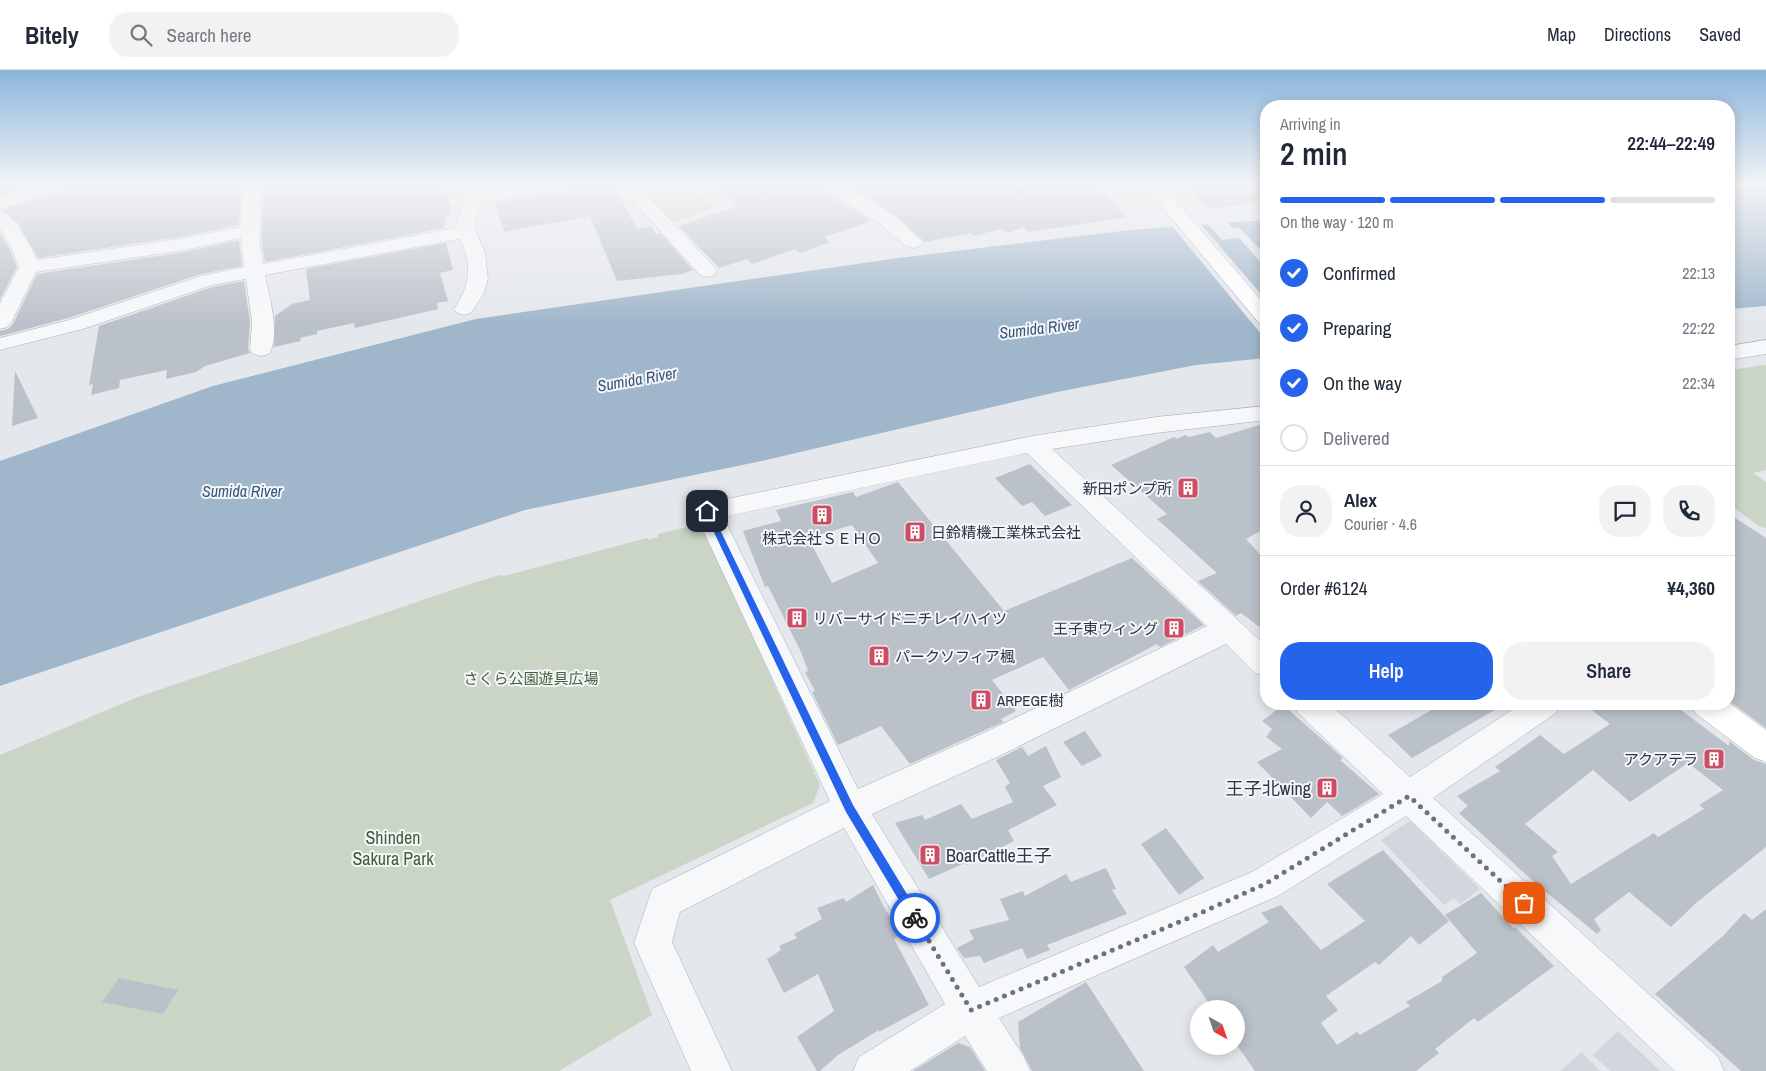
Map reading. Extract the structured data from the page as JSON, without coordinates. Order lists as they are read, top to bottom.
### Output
{
  "water": ["Sumida River"],
  "parks": ["さくら公園遊具広場", "Shinden Sakura Park"],
  "places": {
    "building": [
      "新田ポンプ所",
      "株式会社ＳＥＨＯ",
      "日鈴精機工業株式会社",
      "リバーサイドニチレイハイツ",
      "王子東ウィング",
      "パークソフィア楓",
      "ARPEGE樹",
      "アクアテラ",
      "王子北wing",
      "BoarCattle王子"
    ]
  },
  "north": "bottom right",
  "page": {
    "header": "Bitely",
    "search": "Search here",
    "nav": ["Map", "Directions", "Saved"],
    "heading": ["2 min", "Arriving in", "22:44–22:49"],
    "panel": [
      "Alex",
      "Courier · 4.6",
      "Order #6124",
      "¥4,360"
    ],
    "bar": "On the way · 120 m",
    "list": [
      ["Confirmed", "22:13"],
      ["Preparing", "22:22"],
      ["On the way", "22:34"],
      "Delivered"
    ],
    "buttons": ["Help", "Share"]
  }
}
